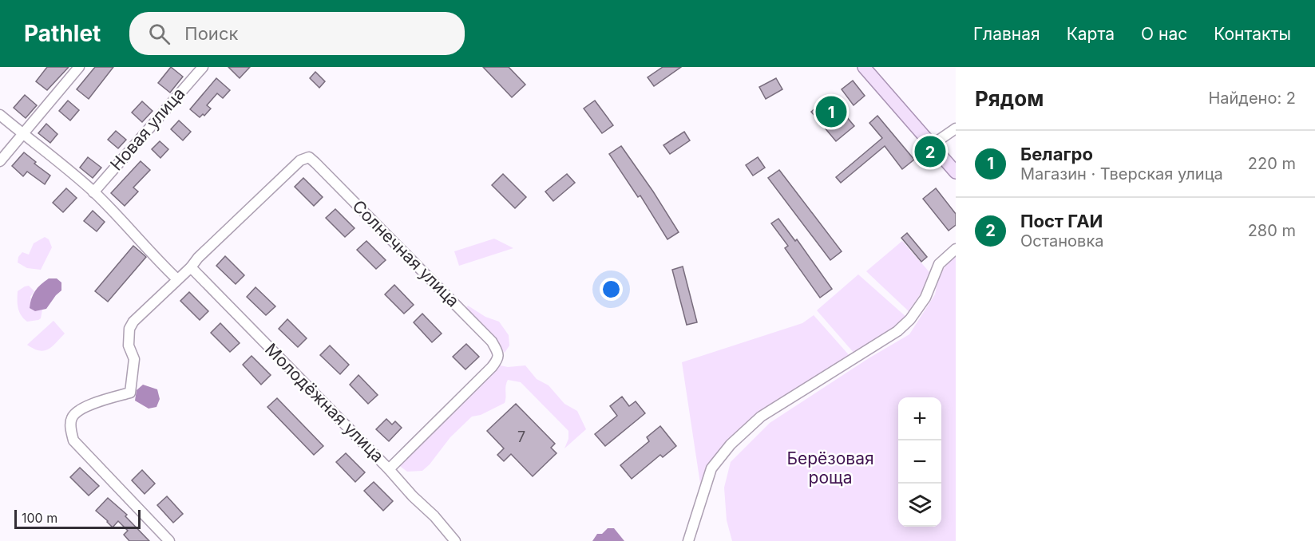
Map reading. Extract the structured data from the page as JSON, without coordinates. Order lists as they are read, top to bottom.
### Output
{
  "streets": {
    "street": ["Новая улица", "Солнечная улица", "Молодёжная улица"]
  },
  "crossings": [
    ["Солнечная улица", "Молодёжная улица"]
  ],
  "parks": ["Берёзовая роща"],
  "house_numbers": ["7"],
  "scale_bar": "100 m",
  "page": {
    "header": "Pathlet",
    "search": "Поиск",
    "nav": [
      "Главная",
      "Карта",
      "О нас",
      "Контакты"
    ],
    "heading": ["Рядом", "Найдено: 2"],
    "pins": ["1", "2"],
    "list": [
      {
        "mark": "1",
        "name": "Белагро",
        "note": "Магазин · Тверская улица",
        "value": "220 m"
      },
      {
        "mark": "2",
        "name": "Пост ГАИ",
        "note": "Остановка",
        "value": "280 m"
      }
    ],
    "map_buttons": ["+", "−"],
    "scale": "100 m"
  }
}
